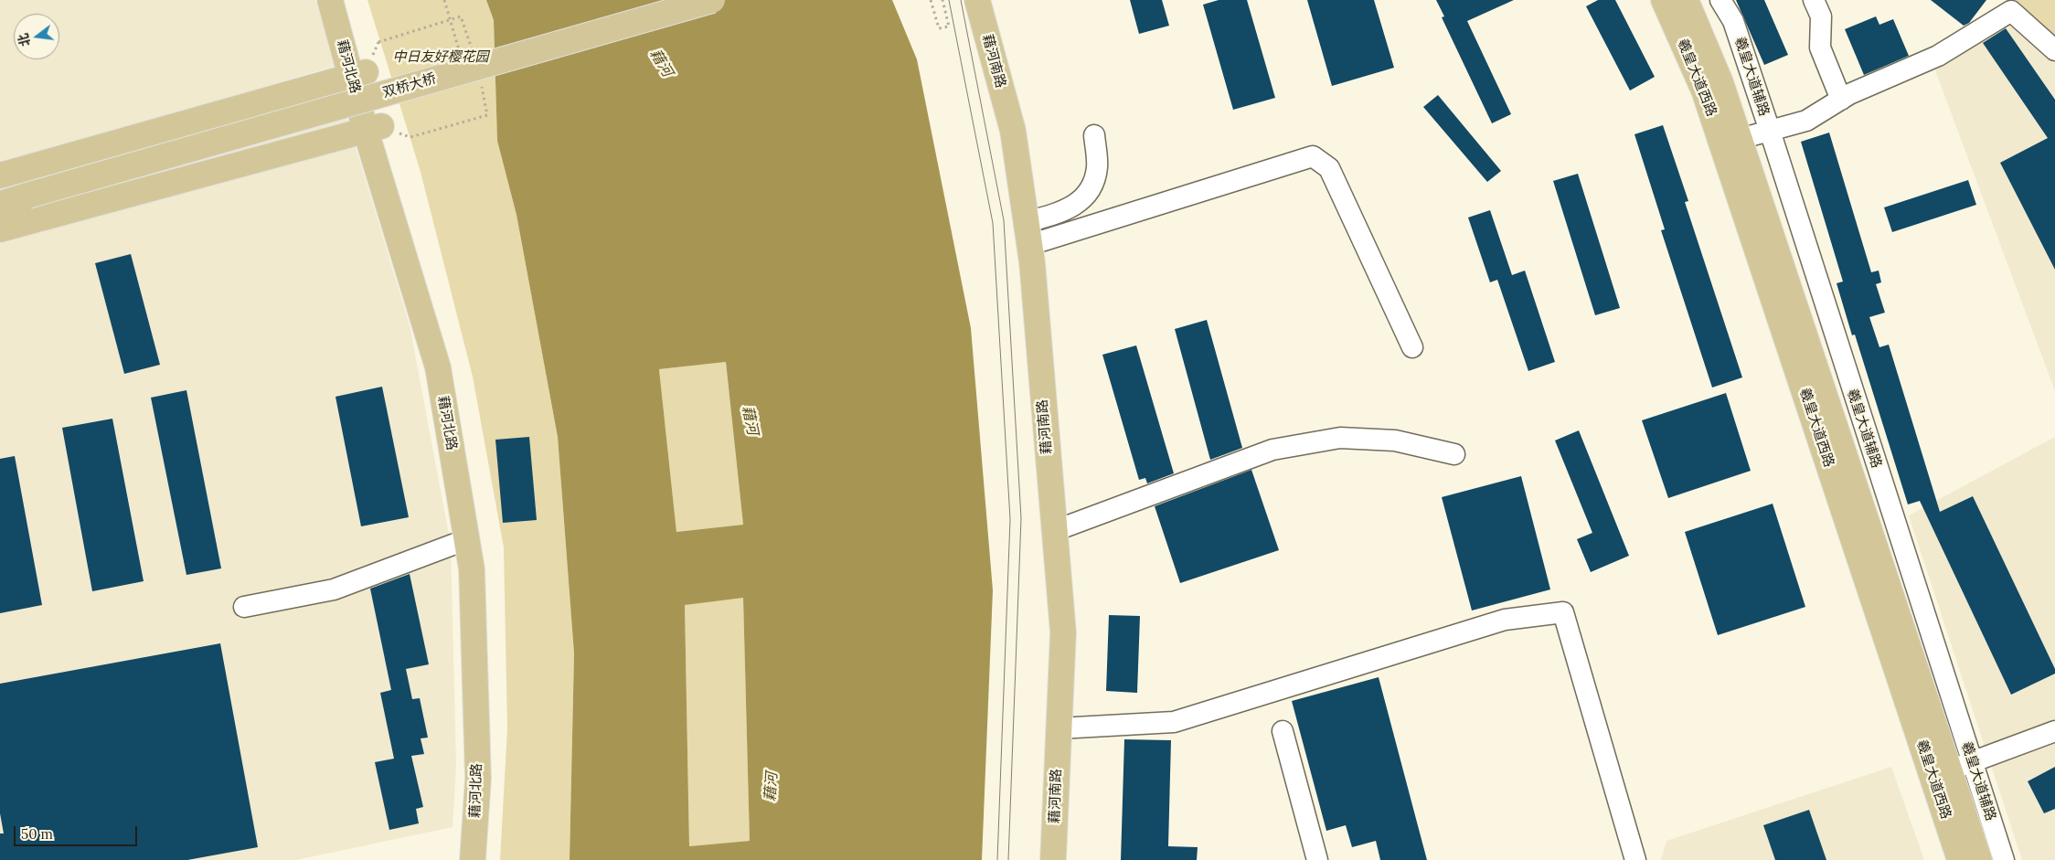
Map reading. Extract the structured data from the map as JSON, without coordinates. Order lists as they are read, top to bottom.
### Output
{
  "streets": {
    "main road": [
      "藉河南路",
      "藉河北路",
      "羲皇大道西路",
      "双桥大桥"
    ],
    "street": ["羲皇大道辅路"]
  },
  "crossings": [
    ["羲皇大道辅路", "羲皇大道西路"]
  ],
  "water": ["藉河"],
  "parks": ["中日友好樱花园"],
  "scale_bar": "50 m",
  "north": "left"
}
